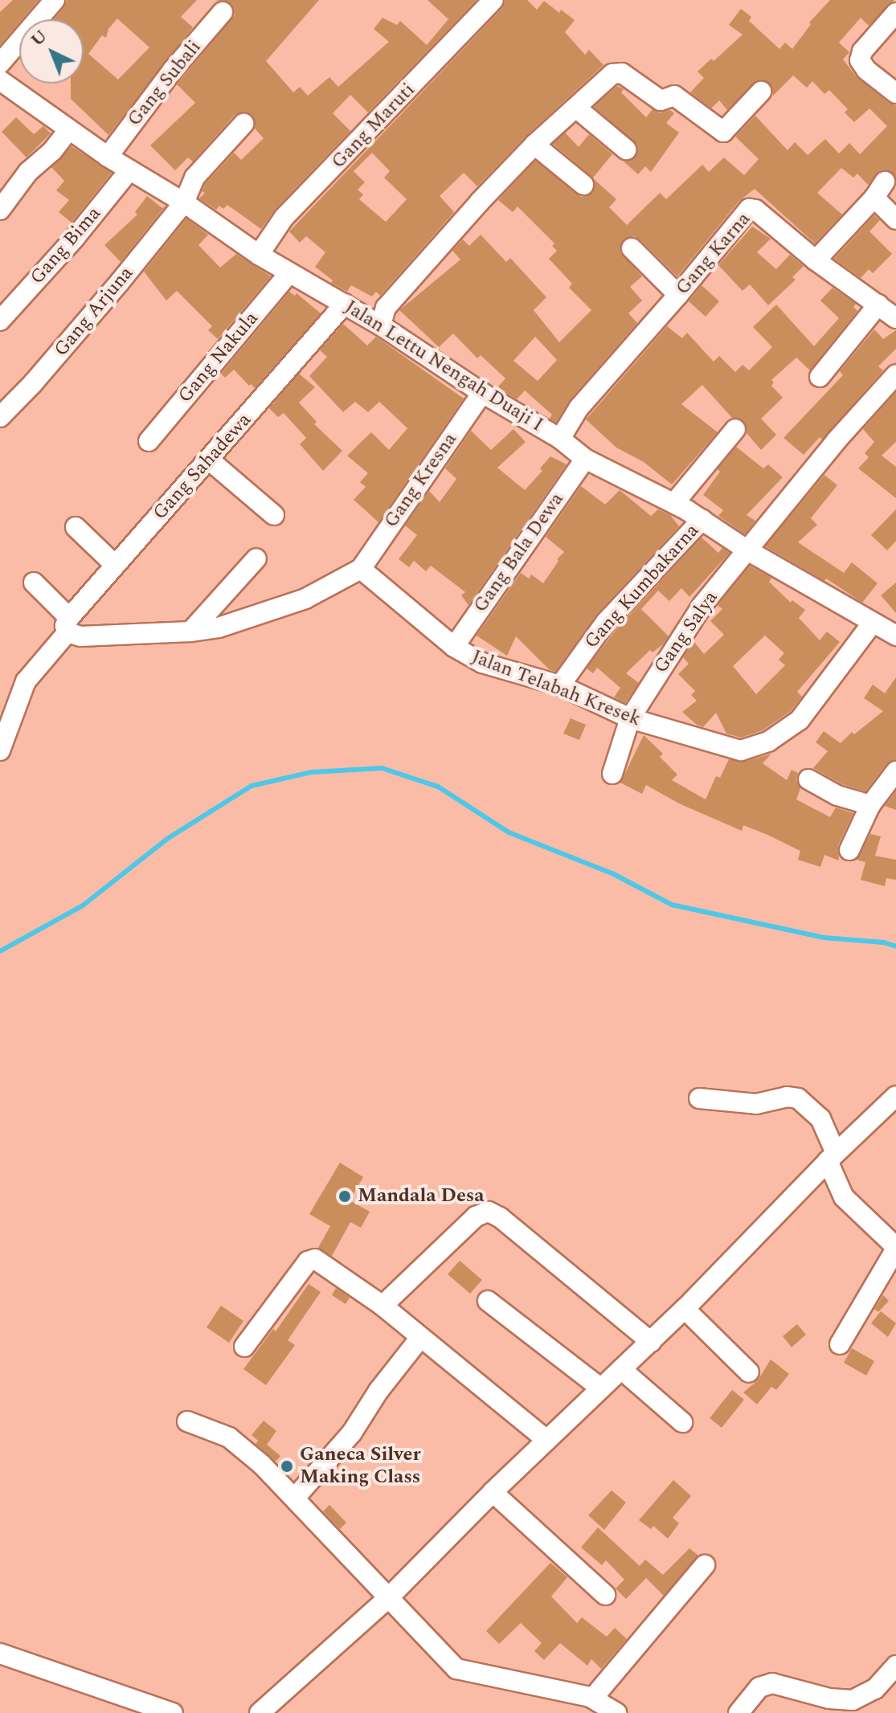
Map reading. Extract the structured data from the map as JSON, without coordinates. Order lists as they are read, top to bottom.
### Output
{
  "streets": {
    "street": [
      "Gang Subali",
      "Gang Maruti",
      "Gang Bima",
      "Gang Karna",
      "Gang Arjuna",
      "Gang Nakula",
      "Jalan Lettu Nengah Duaji I",
      "Gang Sahadewa",
      "Gang Kresna",
      "Gang Bala Dewa",
      "Gang Kumbakarna",
      "Gang Salya",
      "Jalan Telabah Kresek"
    ]
  },
  "crossings": [
    ["Gang Subali", "Jalan Lettu Nengah Duaji I"],
    ["Gang Maruti", "Jalan Lettu Nengah Duaji I"],
    ["Gang Bima", "Jalan Lettu Nengah Duaji I"],
    ["Gang Karna", "Jalan Lettu Nengah Duaji I"],
    ["Gang Arjuna", "Jalan Lettu Nengah Duaji I"],
    ["Gang Nakula", "Jalan Lettu Nengah Duaji I"],
    ["Jalan Lettu Nengah Duaji I", "Gang Sahadewa"],
    ["Jalan Lettu Nengah Duaji I", "Gang Kresna"],
    ["Jalan Lettu Nengah Duaji I", "Gang Bala Dewa"],
    ["Jalan Lettu Nengah Duaji I", "Gang Kumbakarna"],
    ["Jalan Lettu Nengah Duaji I", "Gang Salya"],
    ["Jalan Lettu Nengah Duaji I", "Jalan Telabah Kresek"],
    ["Gang Kresna", "Jalan Telabah Kresek"],
    ["Gang Bala Dewa", "Jalan Telabah Kresek"],
    ["Gang Kumbakarna", "Jalan Telabah Kresek"],
    ["Gang Salya", "Jalan Telabah Kresek"]
  ],
  "places": ["Mandala Desa", "Ganeca Silver Making Class"],
  "north": "top left"
}
